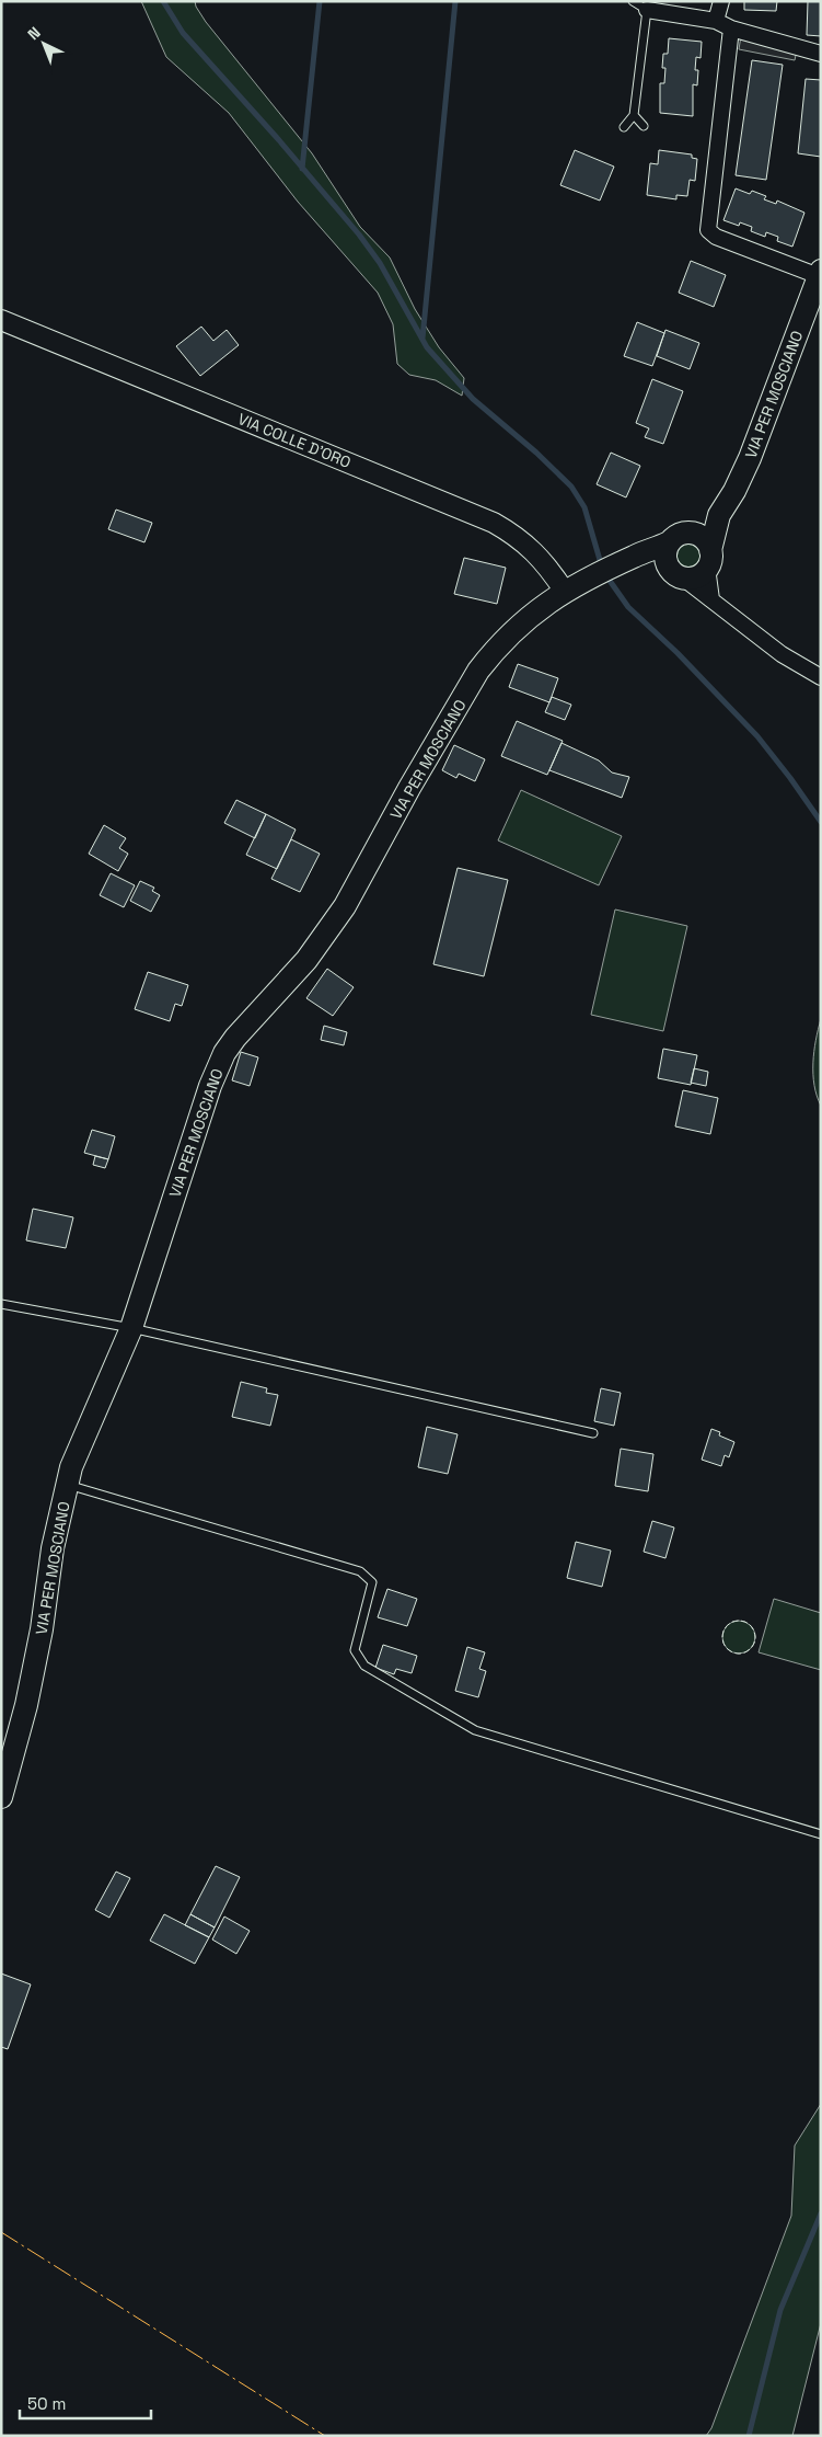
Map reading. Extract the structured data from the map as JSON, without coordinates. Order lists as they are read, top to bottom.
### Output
{
  "streets": {
    "main road": ["VIA PER MOSCIANO"],
    "street": ["VIA COLLE D'ORO"]
  },
  "crossings": [
    ["VIA PER MOSCIANO", "VIA COLLE D'ORO"]
  ],
  "scale_bar": "50 m",
  "north": "top left"
}
